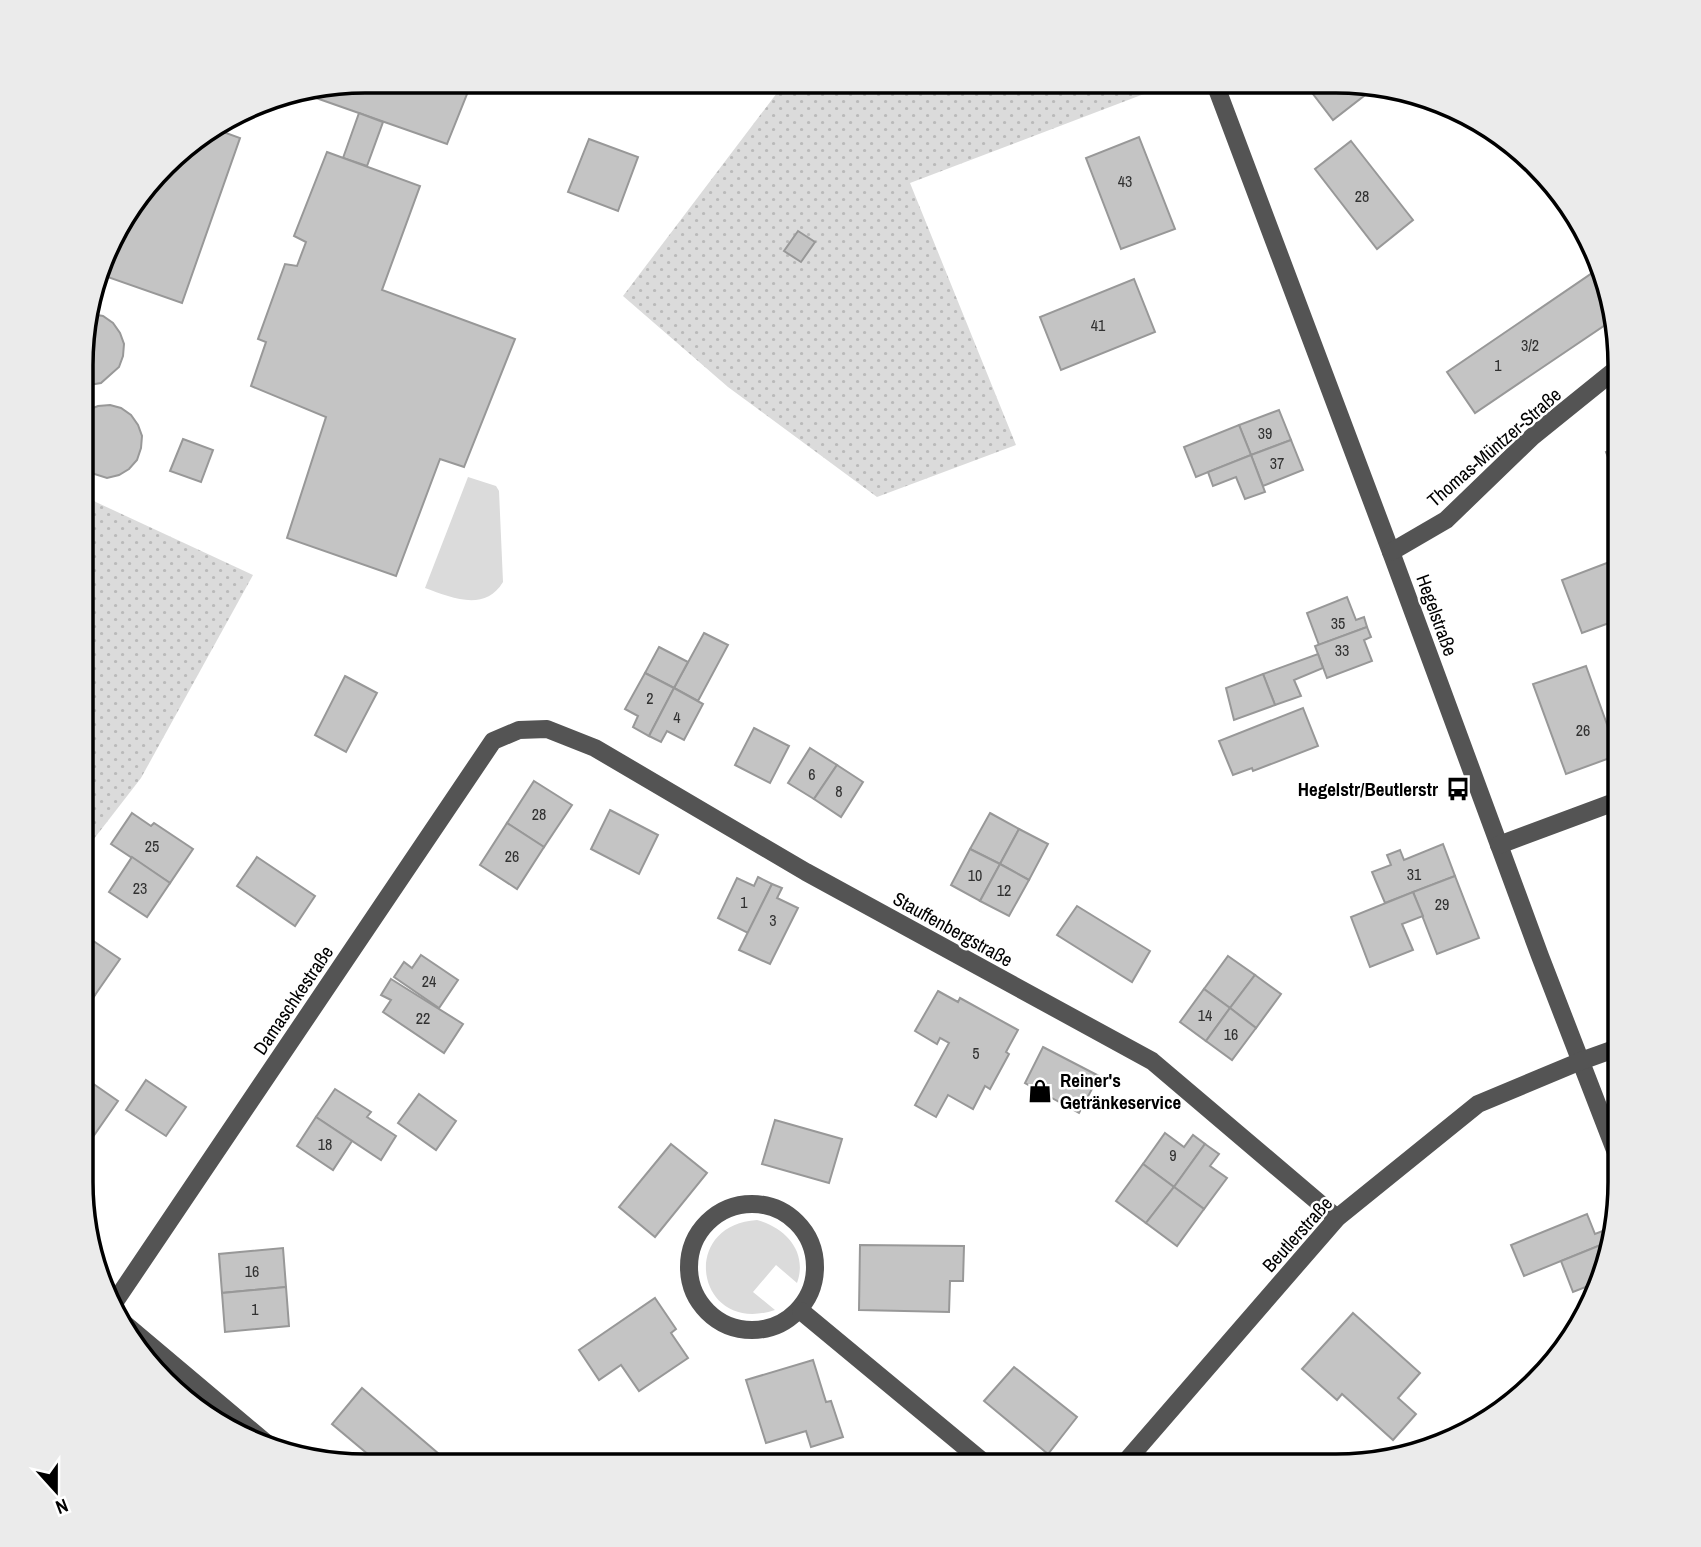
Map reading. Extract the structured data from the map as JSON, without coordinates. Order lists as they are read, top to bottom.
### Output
{
  "streets": {
    "street": [
      "Thomas-Müntzer-Straße",
      "Hegelstraße",
      "Stauffenbergstraße",
      "Damaschkestraße",
      "Beutlerstraße"
    ]
  },
  "crossings": [
    ["Thomas-Müntzer-Straße", "Hegelstraße"],
    ["Hegelstraße", "Beutlerstraße"],
    ["Stauffenbergstraße", "Damaschkestraße"],
    ["Stauffenbergstraße", "Beutlerstraße"]
  ],
  "places": {
    "bus stop": ["Hegelstr/Beutlerstr"],
    "shop": ["Reiner's Getränkeservice"]
  },
  "house_numbers": [
    "43",
    "28",
    "41",
    "3/2",
    "1",
    "39",
    "37",
    "35",
    "33",
    "2",
    "4",
    "26",
    "6",
    "8",
    "28",
    "25",
    "26",
    "31",
    "10",
    "23",
    "12",
    "1",
    "29",
    "3",
    "24",
    "14",
    "22",
    "16",
    "5",
    "18",
    "9",
    "16",
    "1"
  ],
  "north": "bottom"
}
